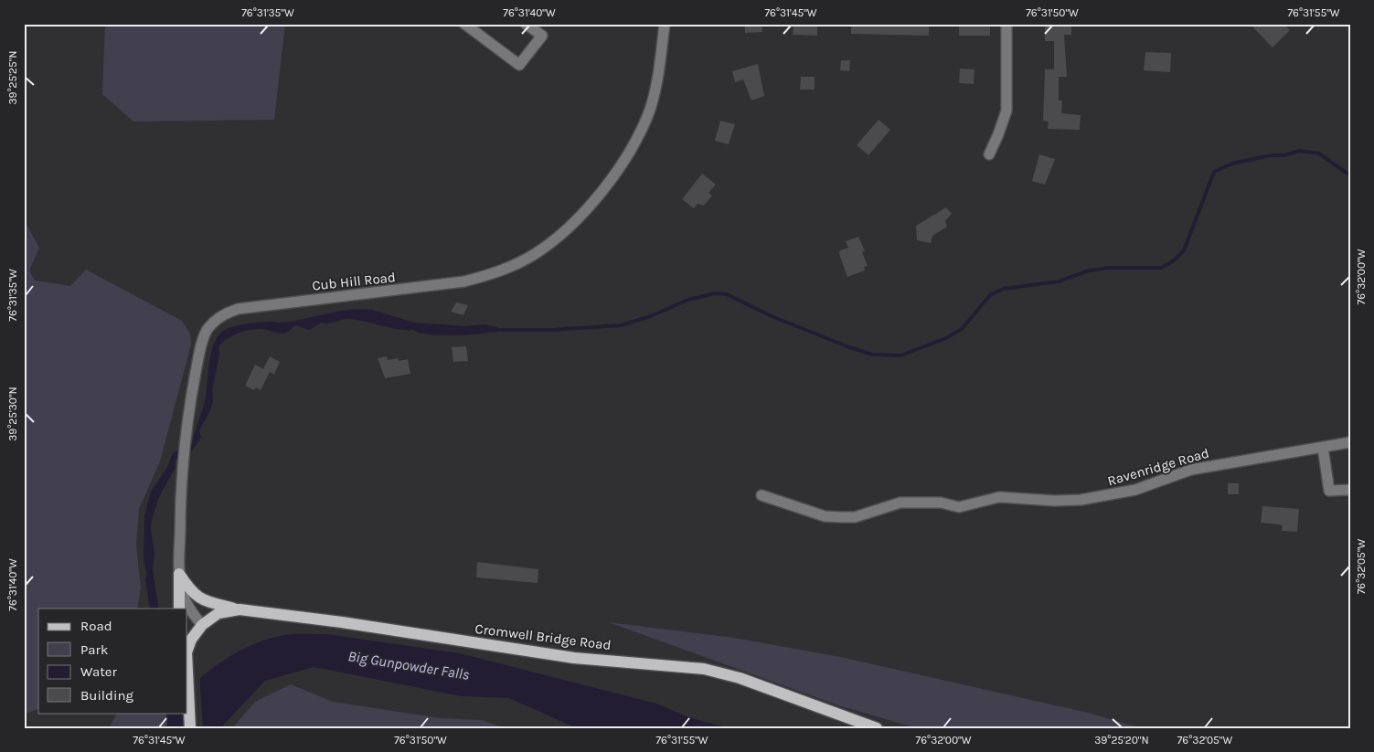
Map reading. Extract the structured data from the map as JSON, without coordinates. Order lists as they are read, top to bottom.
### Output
{
  "streets": {
    "main road": ["Cromwell Bridge Road"],
    "street": ["Cub Hill Road", "Ravenridge Road"]
  },
  "crossings": [
    ["Cub Hill Road", "Cromwell Bridge Road"]
  ],
  "water": ["Big Gunpowder Falls"],
  "legend": [
    "Road",
    "Park",
    "Water",
    "Building"
  ],
  "coordinates": [
    "76°31'35\"W",
    "76°31'40\"W",
    "76°31'45\"W",
    "76°31'50\"W",
    "76°31'55\"W",
    "39°25'25\"N",
    "76°32'00\"W",
    "39°25'30\"N",
    "76°32'05\"W",
    "39°25'20\"N"
  ]
}
